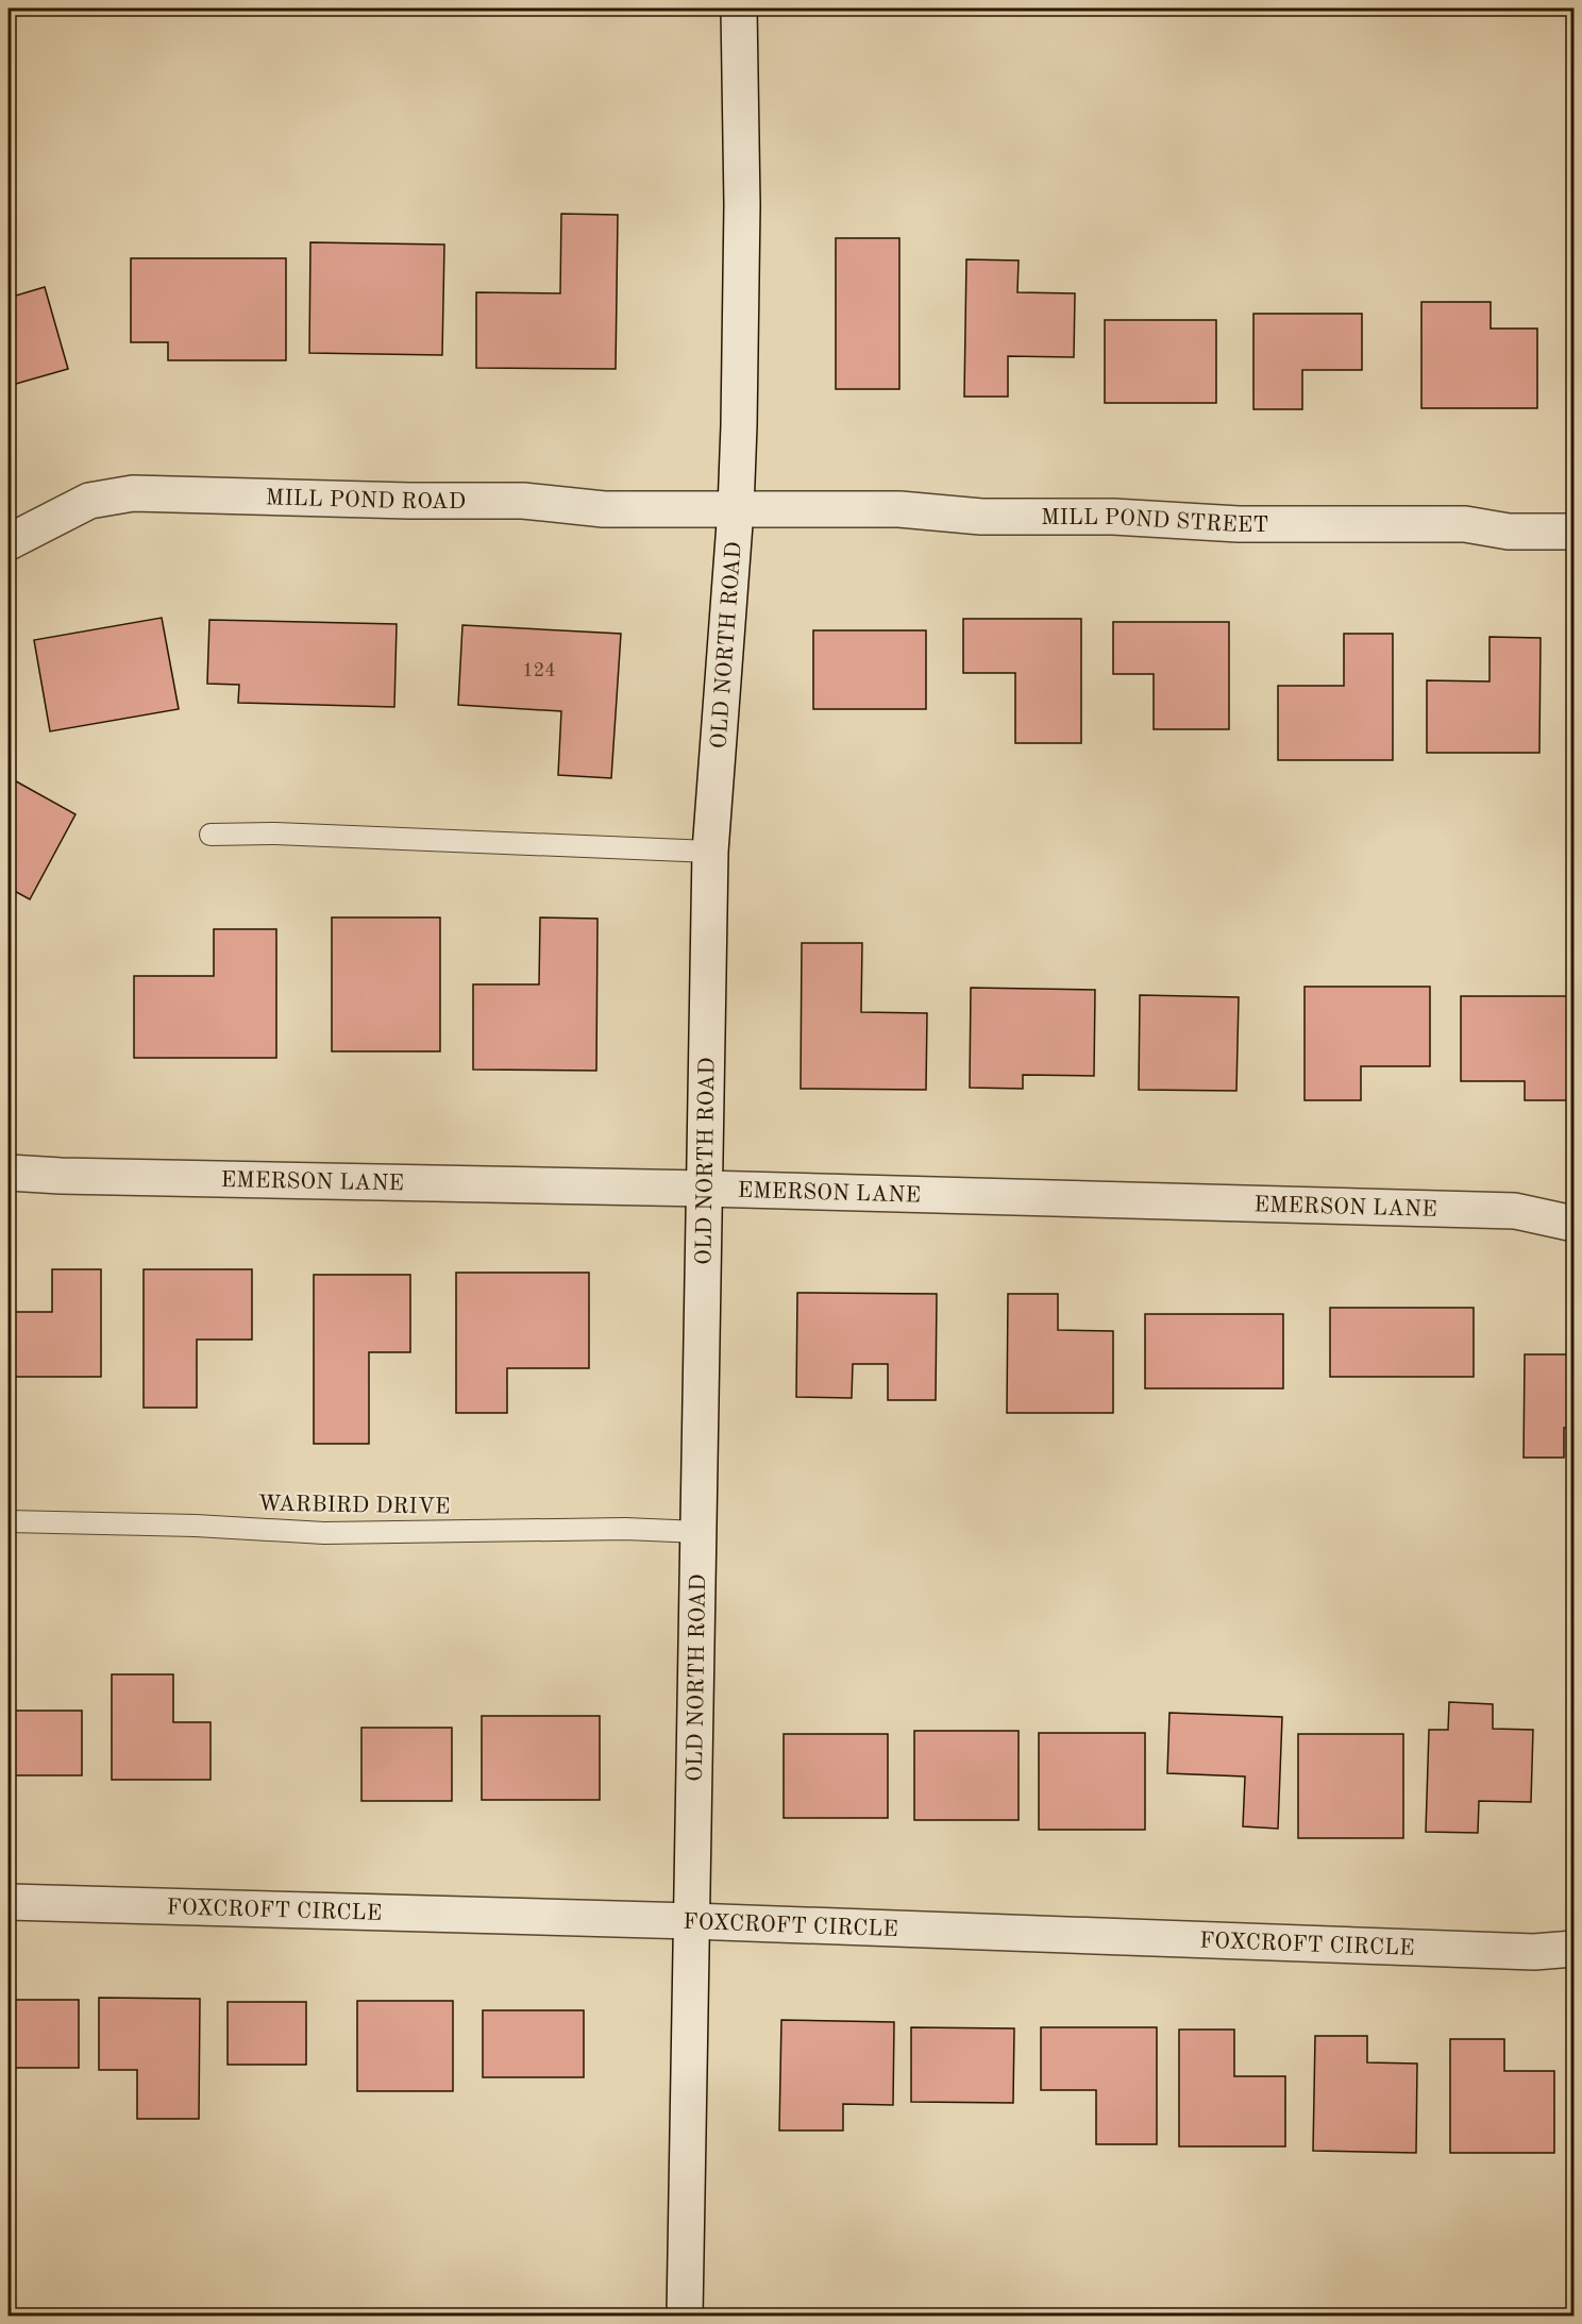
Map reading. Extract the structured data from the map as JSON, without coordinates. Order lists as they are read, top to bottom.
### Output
{
  "streets": {
    "street": [
      "MILL POND ROAD",
      "MILL POND STREET",
      "OLD NORTH ROAD",
      "EMERSON LANE",
      "FOXCROFT CIRCLE"
    ],
    "lane": ["WARBIRD DRIVE"]
  },
  "crossings": [
    ["MILL POND ROAD", "MILL POND STREET"],
    ["MILL POND ROAD", "OLD NORTH ROAD"],
    ["MILL POND STREET", "OLD NORTH ROAD"],
    ["OLD NORTH ROAD", "EMERSON LANE"],
    ["OLD NORTH ROAD", "WARBIRD DRIVE"],
    ["OLD NORTH ROAD", "FOXCROFT CIRCLE"]
  ],
  "house_numbers": ["124"]
}
